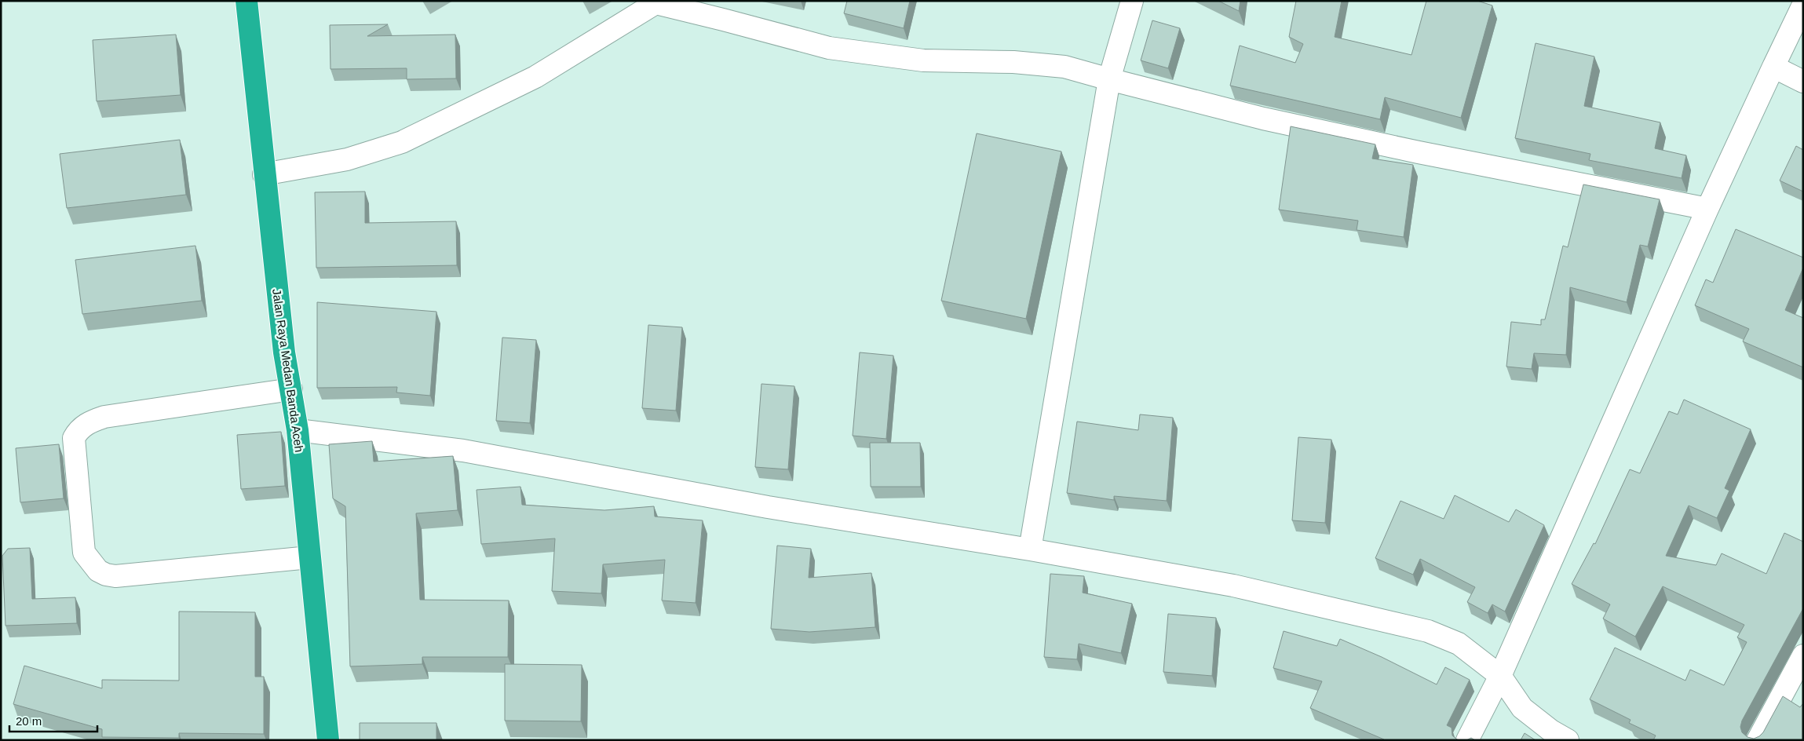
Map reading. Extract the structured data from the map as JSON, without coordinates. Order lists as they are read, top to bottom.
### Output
{
  "streets": {
    "highway": ["Jalan Raya Medan Banda Aceh"]
  },
  "scale_bar": "20 m"
}
